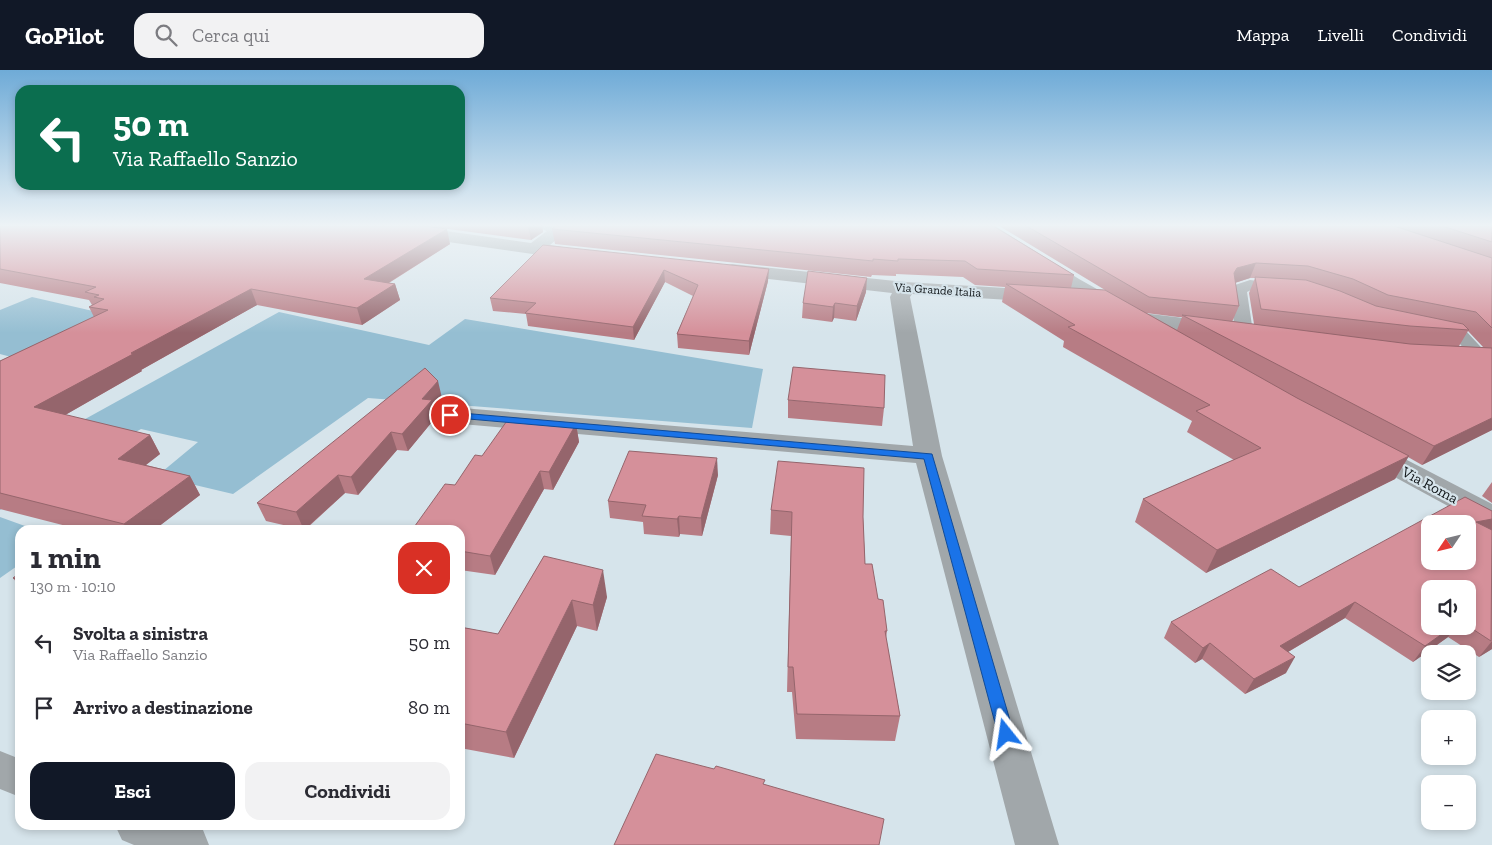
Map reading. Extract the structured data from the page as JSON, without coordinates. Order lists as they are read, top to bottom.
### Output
{
  "streets": {
    "street": ["Via Grande Italia", "Via Roma"]
  },
  "north": "bottom left",
  "page": {
    "header": "GoPilot",
    "search": "Cerca qui",
    "nav": ["Mappa", "Livelli", "Condividi"],
    "turn": ["50 m", "Via Raffaello Sanzio"],
    "map_buttons": ["+", "−"],
    "heading": ["1 min", "130 m · 10:10"],
    "list": [
      {
        "name": "Svolta a sinistra",
        "note": "Via Raffaello Sanzio",
        "value": "50 m"
      },
      {
        "name": "Arrivo a destinazione",
        "value": "80 m"
      }
    ],
    "buttons": ["Esci", "Condividi"]
  }
}
